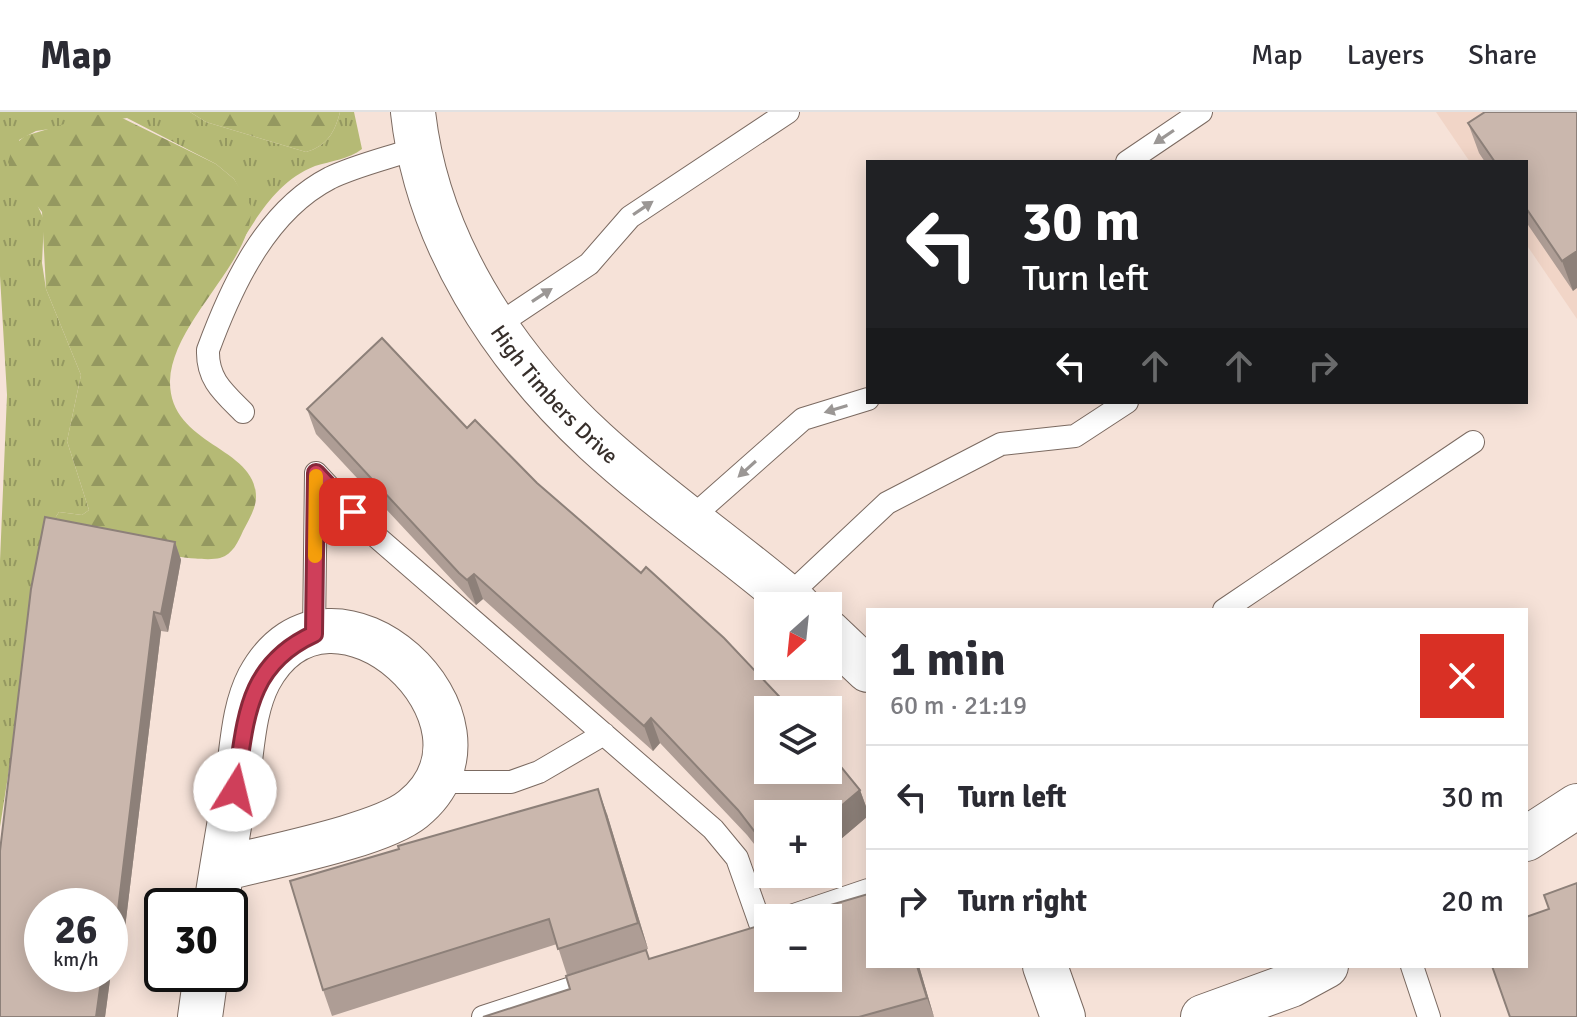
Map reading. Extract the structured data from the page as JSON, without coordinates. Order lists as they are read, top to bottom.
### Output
{
  "streets": {
    "street": ["High Timbers Drive"]
  },
  "north": "bottom left",
  "page": {
    "header": "Map",
    "nav": ["Map", "Layers", "Share"],
    "turn": ["30 m", "Turn left"],
    "map_buttons": ["+", "−"],
    "heading": ["1 min", "60 m · 21:19"],
    "list": [
      {
        "name": "Turn left",
        "value": "30 m"
      },
      {
        "name": "Turn right",
        "value": "20 m"
      }
    ],
    "speed": "26 km/h",
    "limit": "30"
  }
}
